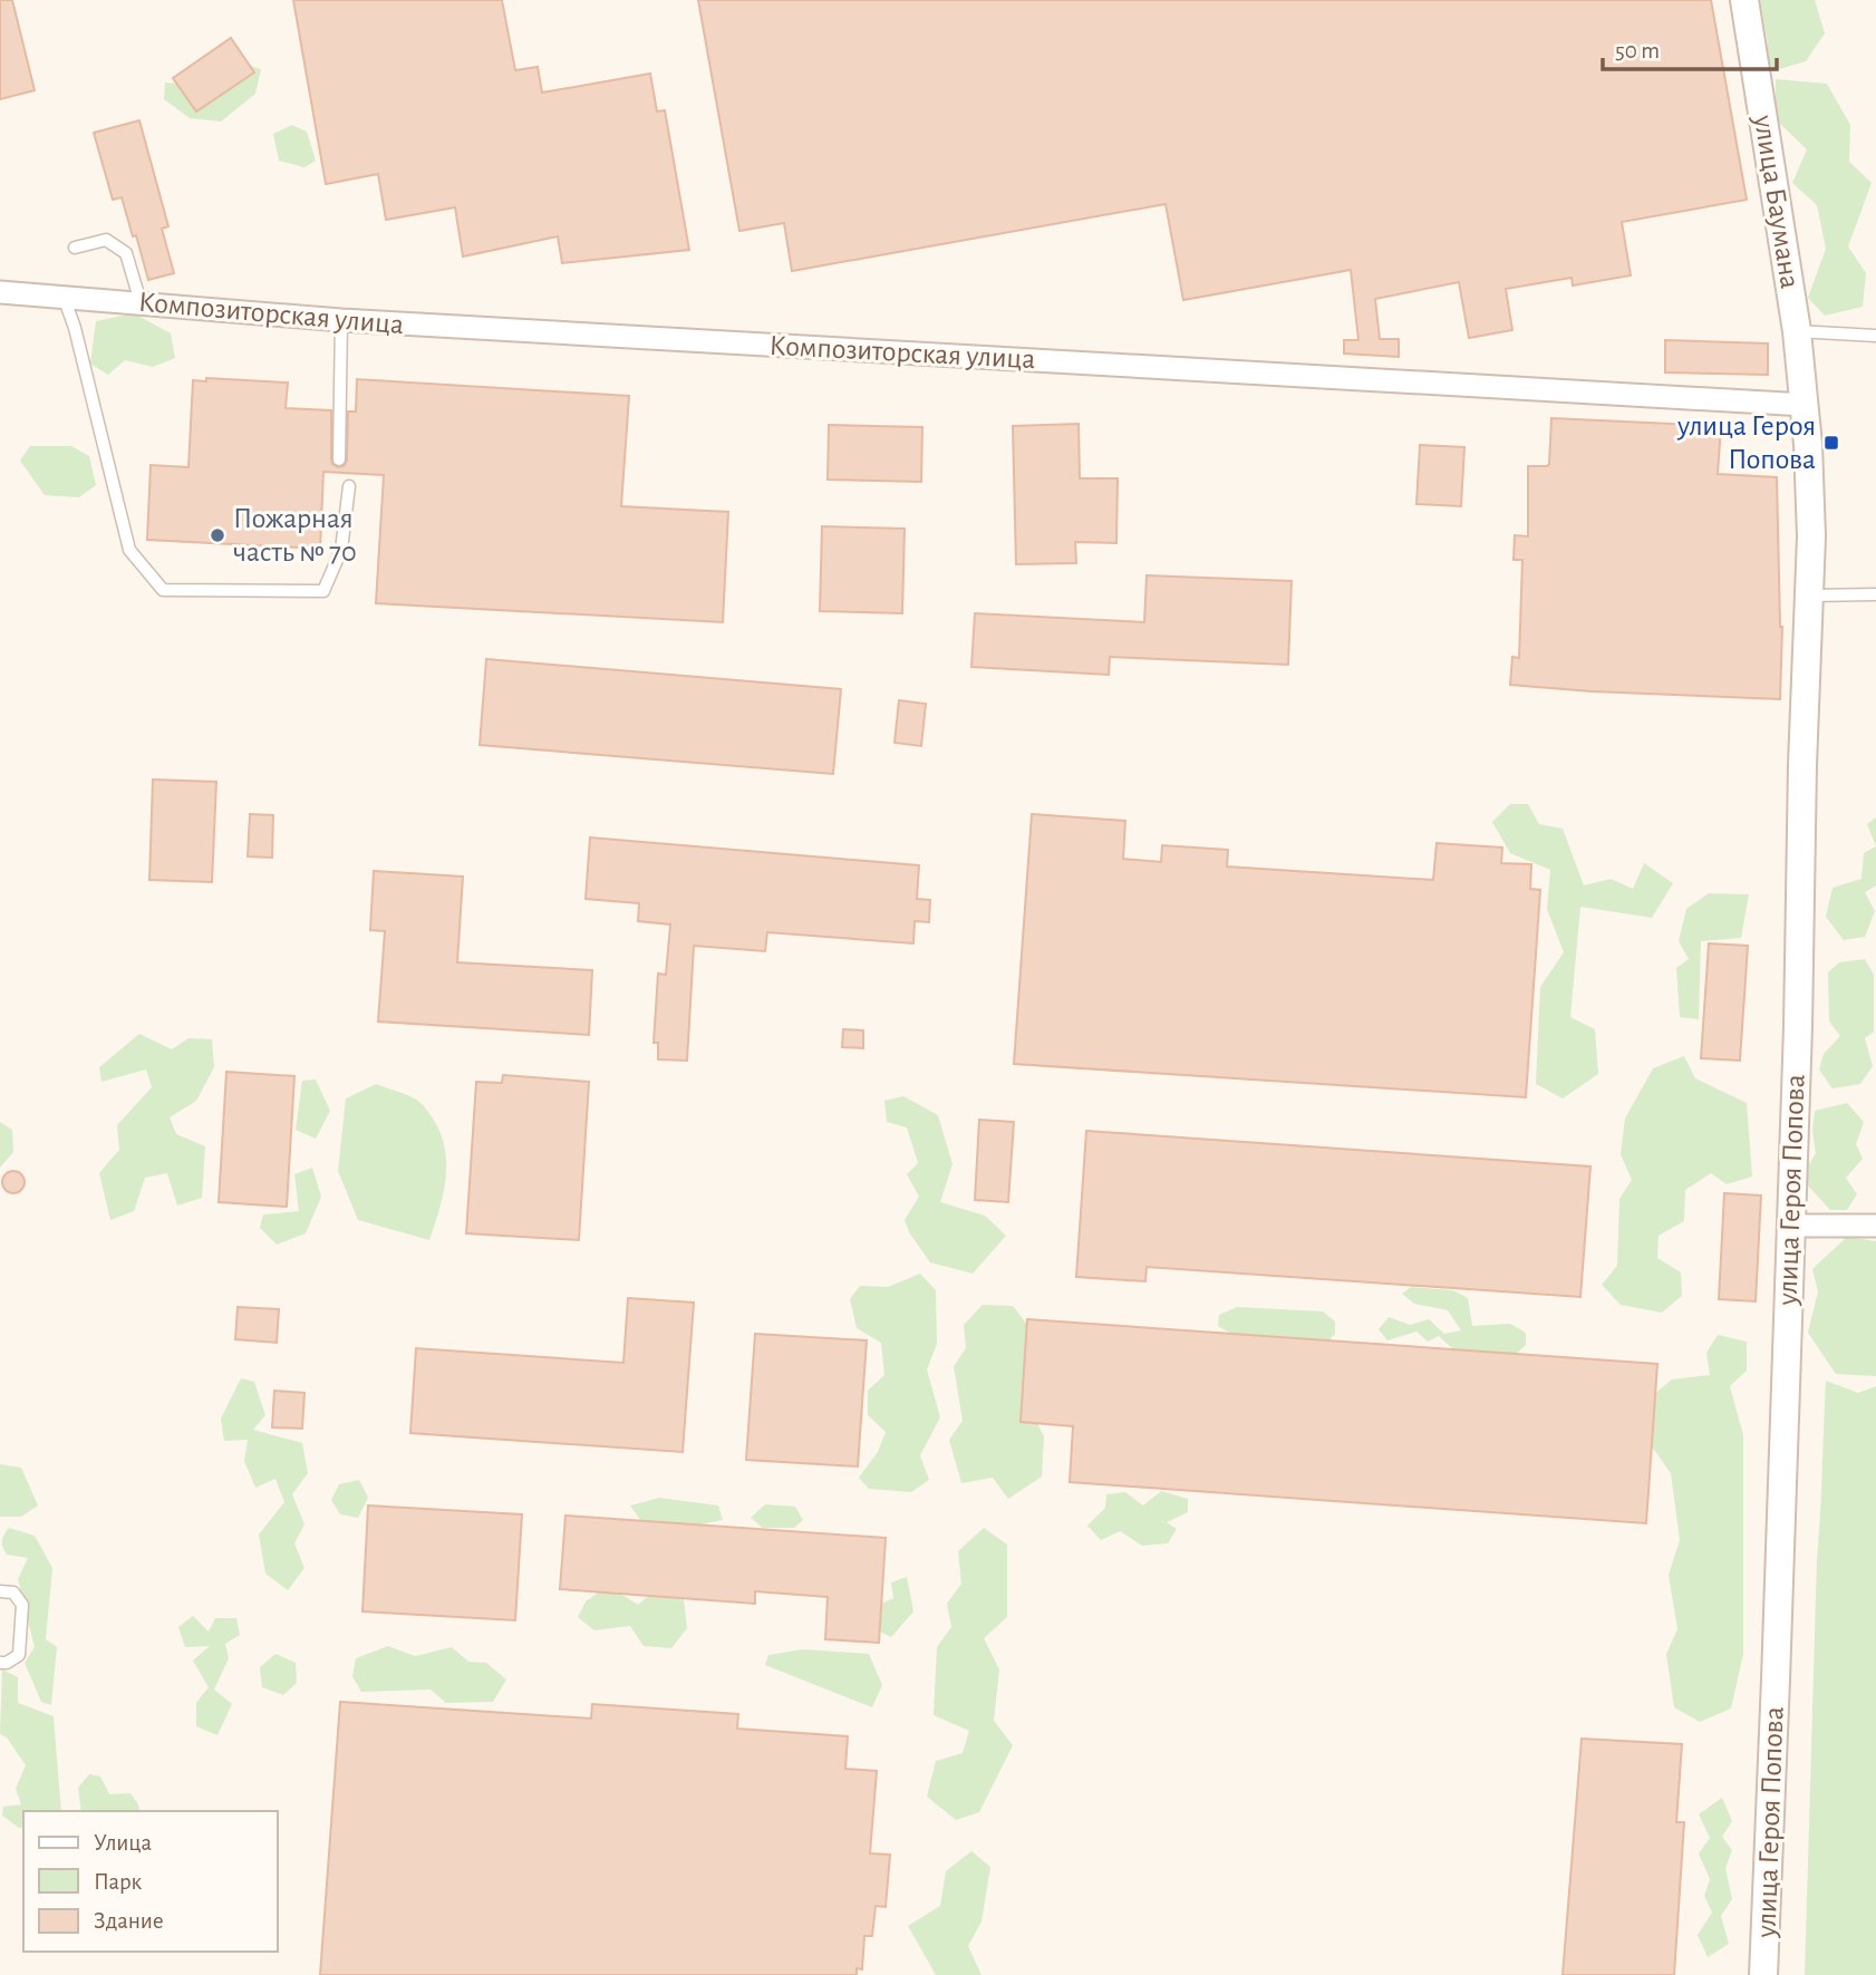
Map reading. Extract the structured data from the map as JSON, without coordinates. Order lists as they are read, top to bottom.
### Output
{
  "streets": {
    "street": ["улица Баумана", "Композиторская улица", "улица Героя Попова"]
  },
  "crossings": [
    ["улица Баумана", "Композиторская улица"],
    ["улица Баумана", "улица Героя Попова"],
    ["Композиторская улица", "улица Героя Попова"]
  ],
  "places": {
    "transit": ["улица Героя Попова"],
    "other": ["Пожарная часть № 70"]
  },
  "legend": ["Улица", "Парк", "Здание"],
  "scale_bar": "50 m"
}
